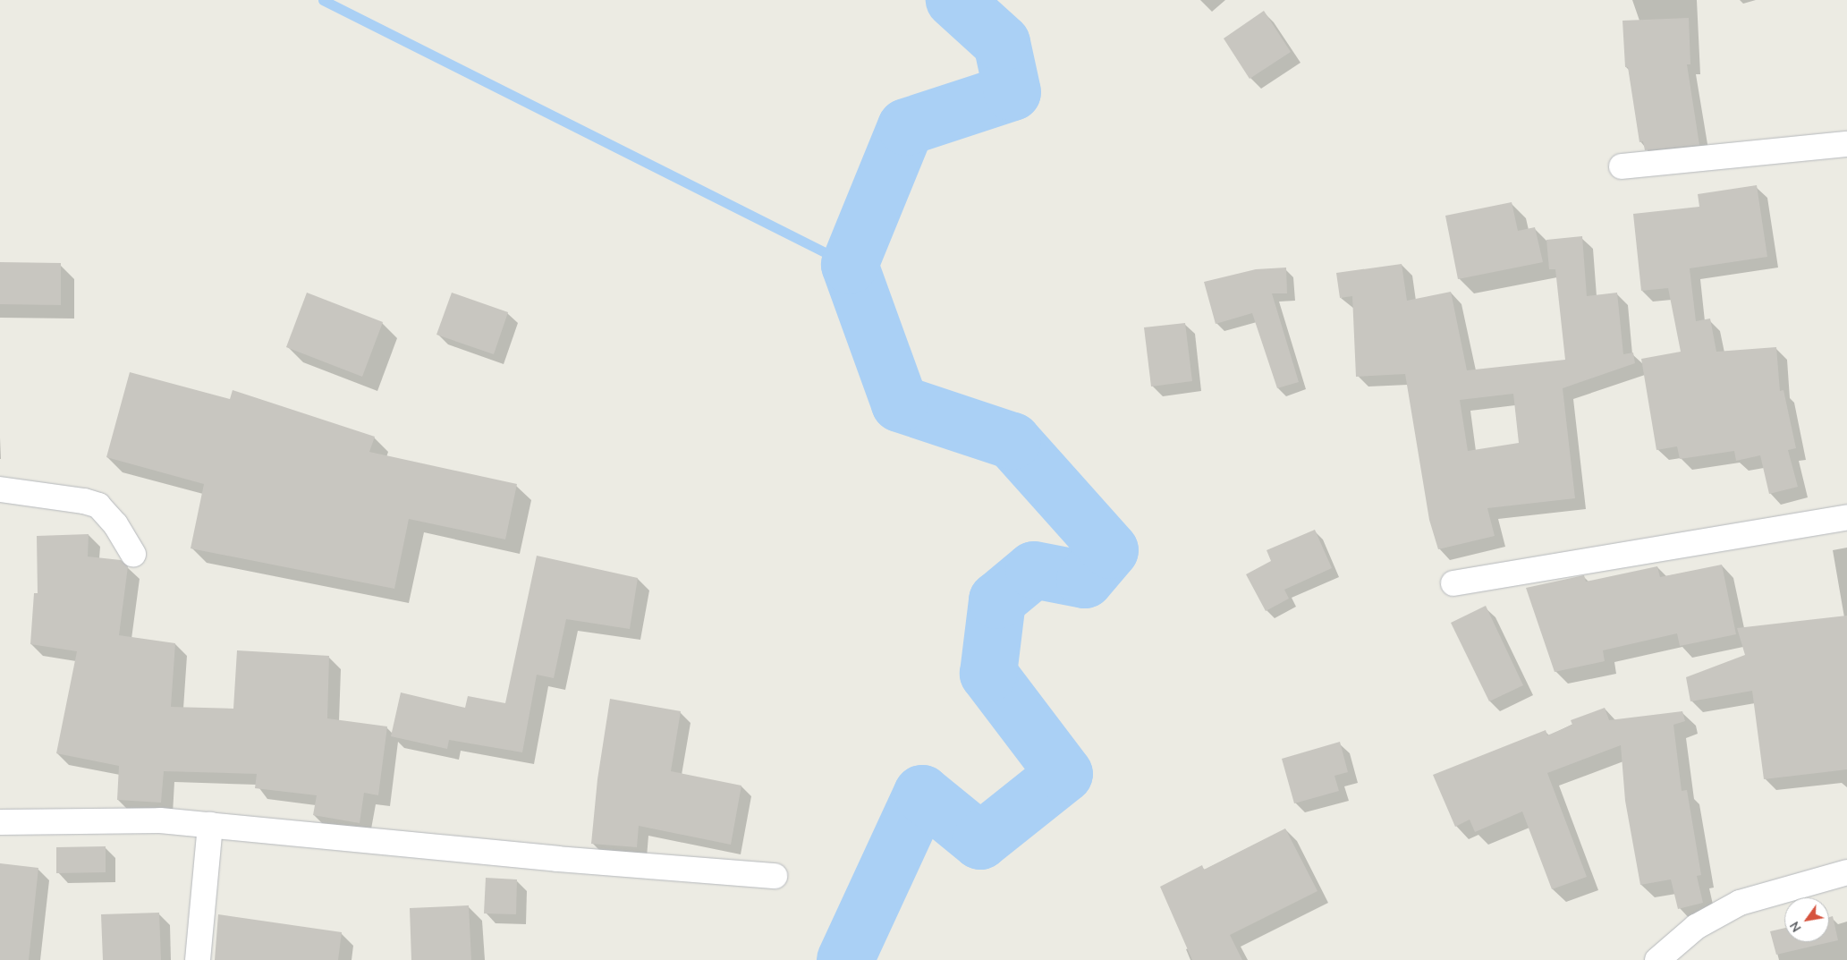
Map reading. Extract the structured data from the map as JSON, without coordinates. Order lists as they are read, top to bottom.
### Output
{
  "north": "bottom left"
}
